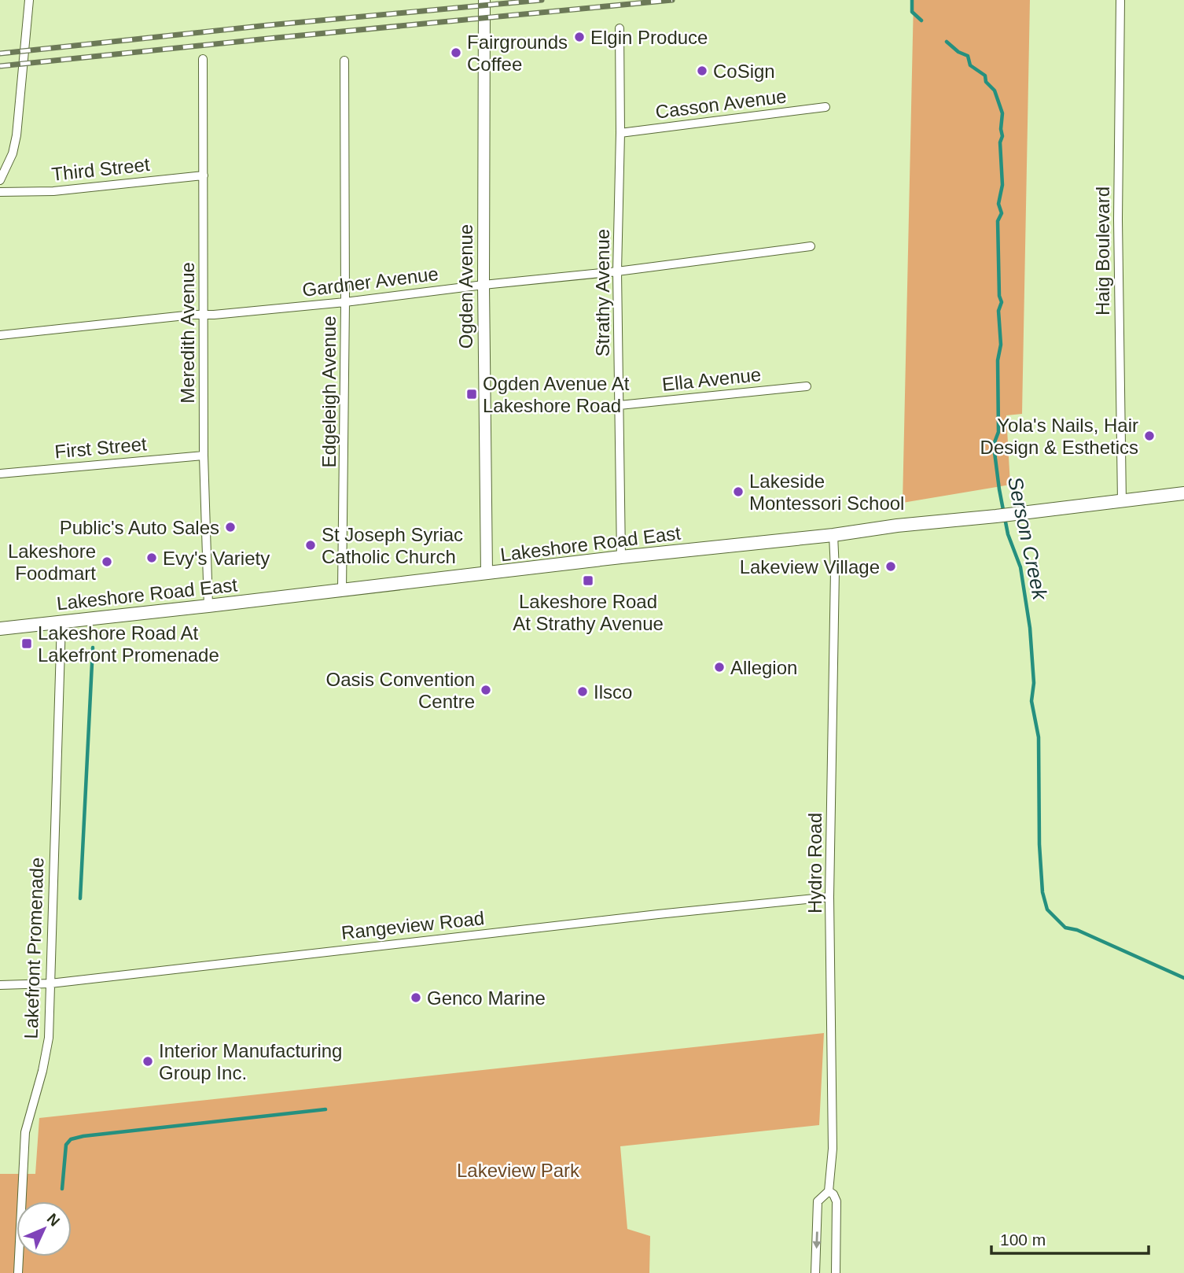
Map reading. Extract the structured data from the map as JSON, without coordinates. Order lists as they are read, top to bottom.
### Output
{
  "streets": {
    "main road": ["Lakeshore Road East"],
    "street": [
      "Casson Avenue",
      "Third Street",
      "Haig Boulevard",
      "Gardner Avenue",
      "Ogden Avenue",
      "Strathy Avenue",
      "Meredith Avenue",
      "Ella Avenue",
      "Edgeleigh Avenue",
      "First Street",
      "Hydro Road",
      "Rangeview Road",
      "Lakefront Promenade"
    ]
  },
  "crossings": [
    ["Casson Avenue", "Strathy Avenue"],
    ["Third Street", "Meredith Avenue"],
    ["Haig Boulevard", "Lakeshore Road East"],
    ["Gardner Avenue", "Ogden Avenue"],
    ["Gardner Avenue", "Strathy Avenue"],
    ["Gardner Avenue", "Meredith Avenue"],
    ["Gardner Avenue", "Edgeleigh Avenue"],
    ["Ogden Avenue", "Lakeshore Road East"],
    ["Strathy Avenue", "Ella Avenue"],
    ["Strathy Avenue", "Lakeshore Road East"],
    ["Meredith Avenue", "First Street"],
    ["Meredith Avenue", "Lakeshore Road East"],
    ["Edgeleigh Avenue", "Lakeshore Road East"],
    ["Lakeshore Road East", "Hydro Road"],
    ["Lakeshore Road East", "Lakefront Promenade"],
    ["Hydro Road", "Rangeview Road"],
    ["Rangeview Road", "Lakefront Promenade"]
  ],
  "water": ["Serson Creek"],
  "parks": ["Lakeview Park"],
  "places": {
    "other": [
      "Elgin Produce",
      "Fairgrounds Coffee",
      "CoSign",
      "Yola's Nails, Hair Design & Esthetics",
      "Lakeside Montessori School",
      "Public's Auto Sales",
      "St Joseph Syriac Catholic Church",
      "Evy's Variety",
      "Lakeshore Foodmart",
      "Lakeview Village",
      "Allegion",
      "Oasis Convention Centre",
      "Ilsco",
      "Genco Marine",
      "Interior Manufacturing Group Inc."
    ],
    "transit": ["Ogden Avenue At Lakeshore Road", "Lakeshore Road At Strathy Avenue", "Lakeshore Road At Lakefront Promenade"]
  },
  "scale_bar": "100 m",
  "north": "top right"
}
